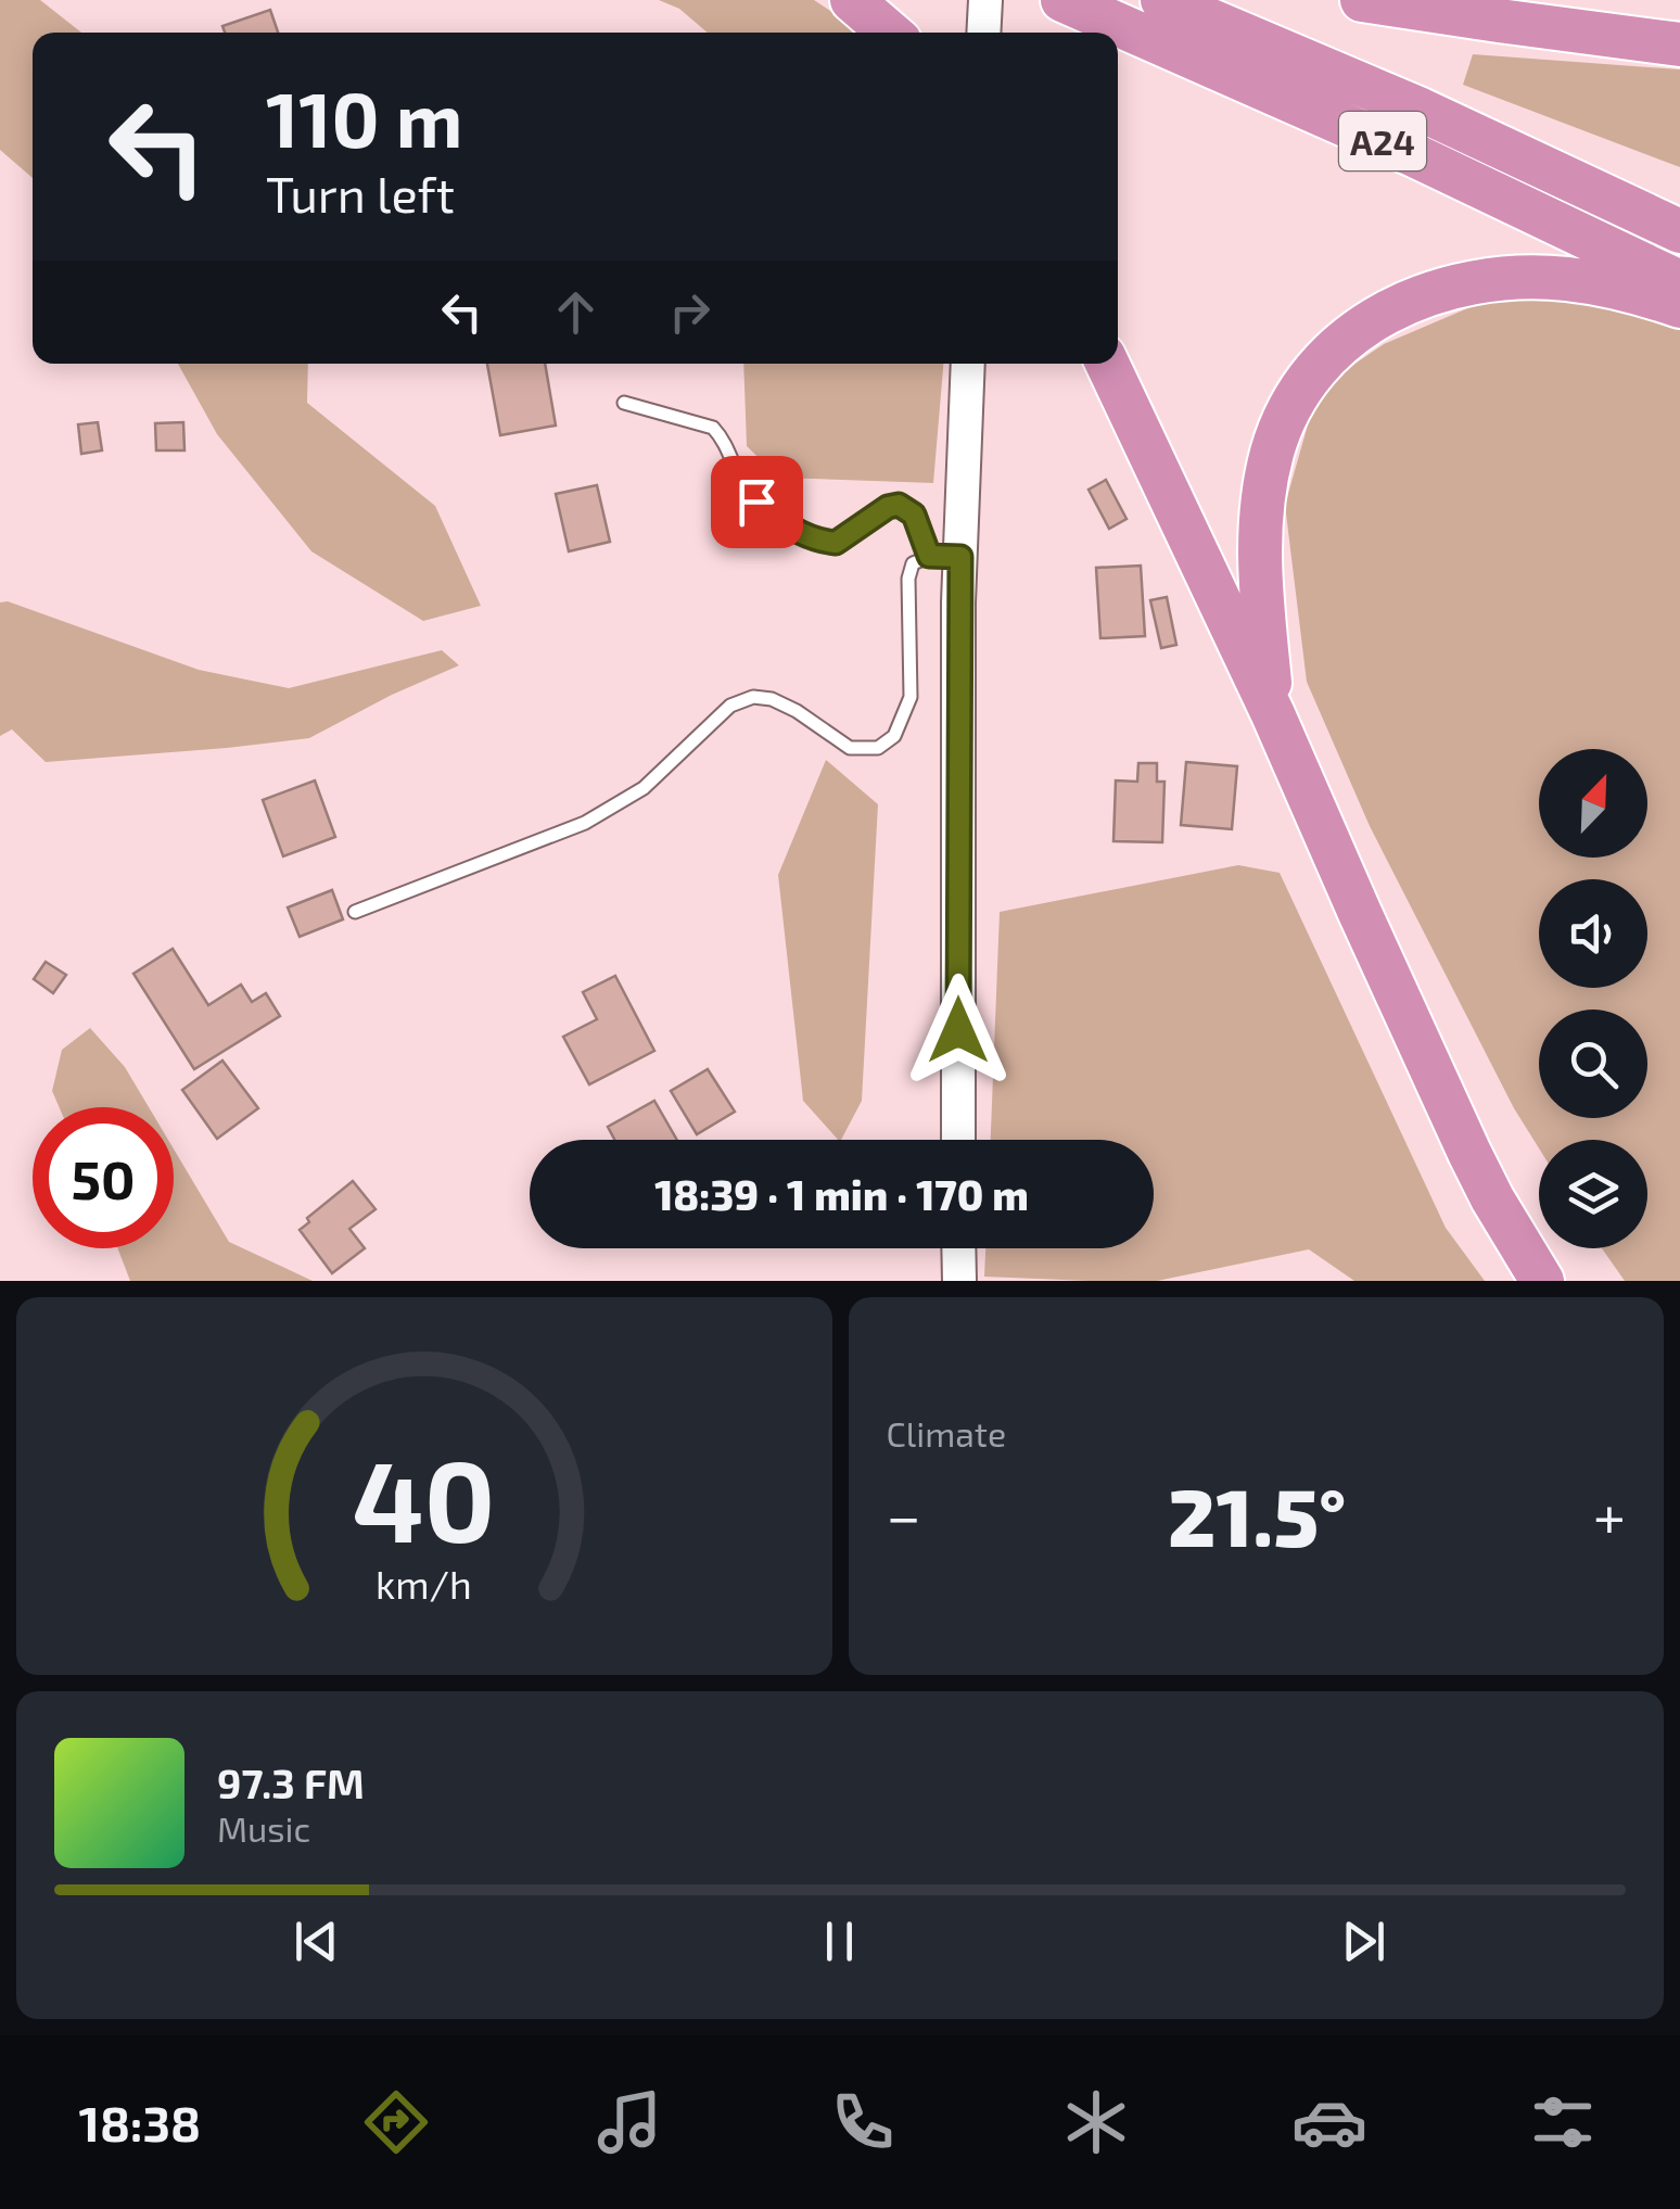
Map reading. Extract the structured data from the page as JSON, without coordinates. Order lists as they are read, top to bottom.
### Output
{
  "streets": {
    "highway": ["A24"]
  },
  "north": "top right",
  "page": {
    "turn": ["110 m", "Turn left"],
    "limit": "50",
    "trip": "18:39 · 1 min · 170 m",
    "tile": "Climate",
    "heat": ["−", "21.5°", "+"],
    "song": ["97.3 FM", "Music"],
    "tabs": "18:38",
    "gauge": ["40", "km/h"]
  }
}
